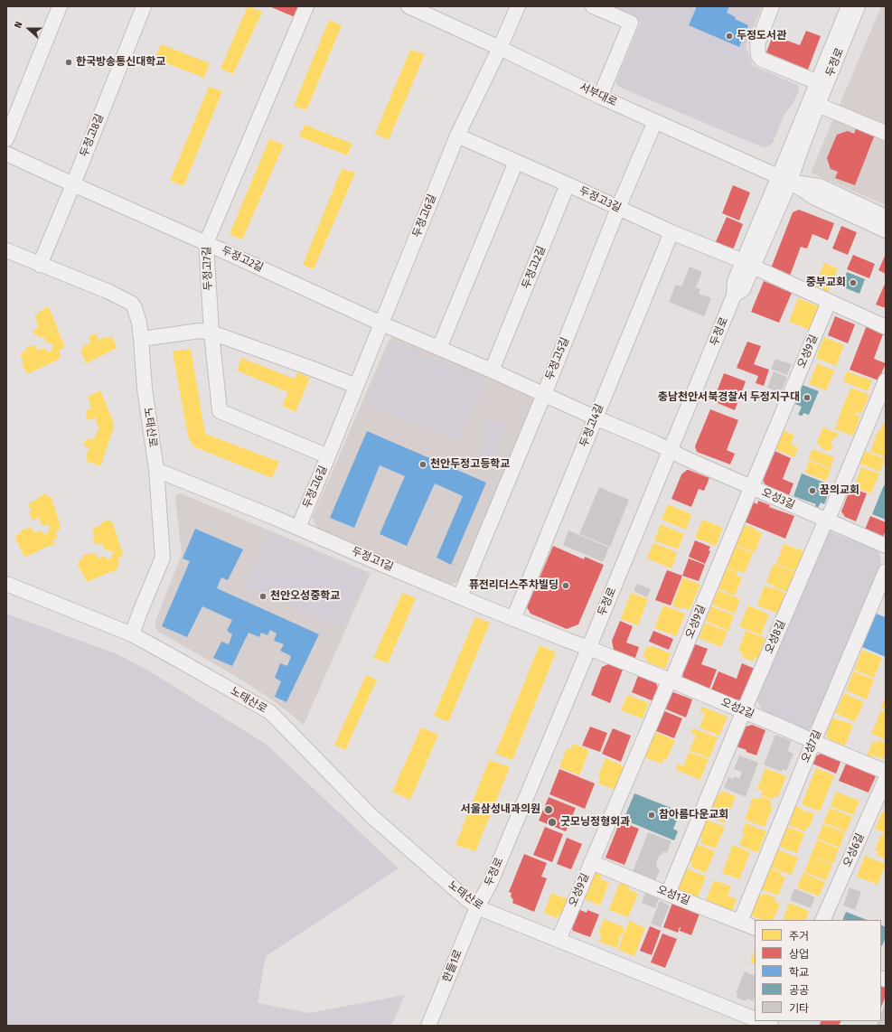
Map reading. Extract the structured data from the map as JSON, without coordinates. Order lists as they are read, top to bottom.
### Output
{
  "streets": {
    "street": [
      "두정로",
      "서부대로",
      "두정고8길",
      "두정고3길",
      "두정고6길",
      "두정고2길",
      "두정고7길",
      "오성9길",
      "두정고5길",
      "두정고4길",
      "노태산로",
      "오성3길",
      "두정고1길",
      "오성8길",
      "오성2길",
      "오성7길",
      "오성6길",
      "오성1길",
      "한들1로"
    ]
  },
  "crossings": [
    ["두정로", "서부대로"],
    ["두정로", "두정고3길"],
    ["두정로", "두정고2길"],
    ["두정로", "노태산로"],
    ["두정로", "오성3길"],
    ["두정로", "두정고1길"],
    ["두정로", "오성2길"],
    ["두정로", "한들1로"],
    ["서부대로", "두정고6길"],
    ["서부대로", "두정고5길"],
    ["두정고8길", "두정고2길"],
    ["두정고8길", "노태산로"],
    ["두정고3길", "두정고6길"],
    ["두정고3길", "두정고2길"],
    ["두정고3길", "오성9길"],
    ["두정고3길", "두정고5길"],
    ["두정고3길", "두정고4길"],
    ["두정고6길", "두정고2길"],
    ["두정고6길", "두정고7길"],
    ["두정고6길", "두정고1길"],
    ["두정고2길", "두정고7길"],
    ["두정고2길", "두정고5길"],
    ["두정고2길", "두정고4길"],
    ["두정고2길", "오성3길"],
    ["오성9길", "노태산로"],
    ["오성9길", "오성3길"],
    ["오성9길", "오성2길"],
    ["오성9길", "오성1길"],
    ["두정고5길", "두정고1길"],
    ["두정고4길", "두정고1길"],
    ["노태산로", "두정고1길"],
    ["노태산로", "한들1로"],
    ["오성3길", "오성8길"],
    ["두정고1길", "오성2길"],
    ["오성8길", "오성2길"],
    ["오성8길", "오성1길"],
    ["오성2길", "오성7길"],
    ["오성7길", "오성1길"]
  ],
  "places": [
    "두정도서관",
    "한국방송통신대학교",
    "중부교회",
    "충남천안서북경찰서 두정지구대",
    "천안두정고등학교",
    "꿈의교회",
    "퓨전리더스주차빌딩",
    "천안오성중학교",
    "서울삼성내과의원",
    "참아름다운교회",
    "굿모닝정형외과"
  ],
  "legend": [
    "주거",
    "상업",
    "학교",
    "공공",
    "기타"
  ],
  "north": "left"
}
